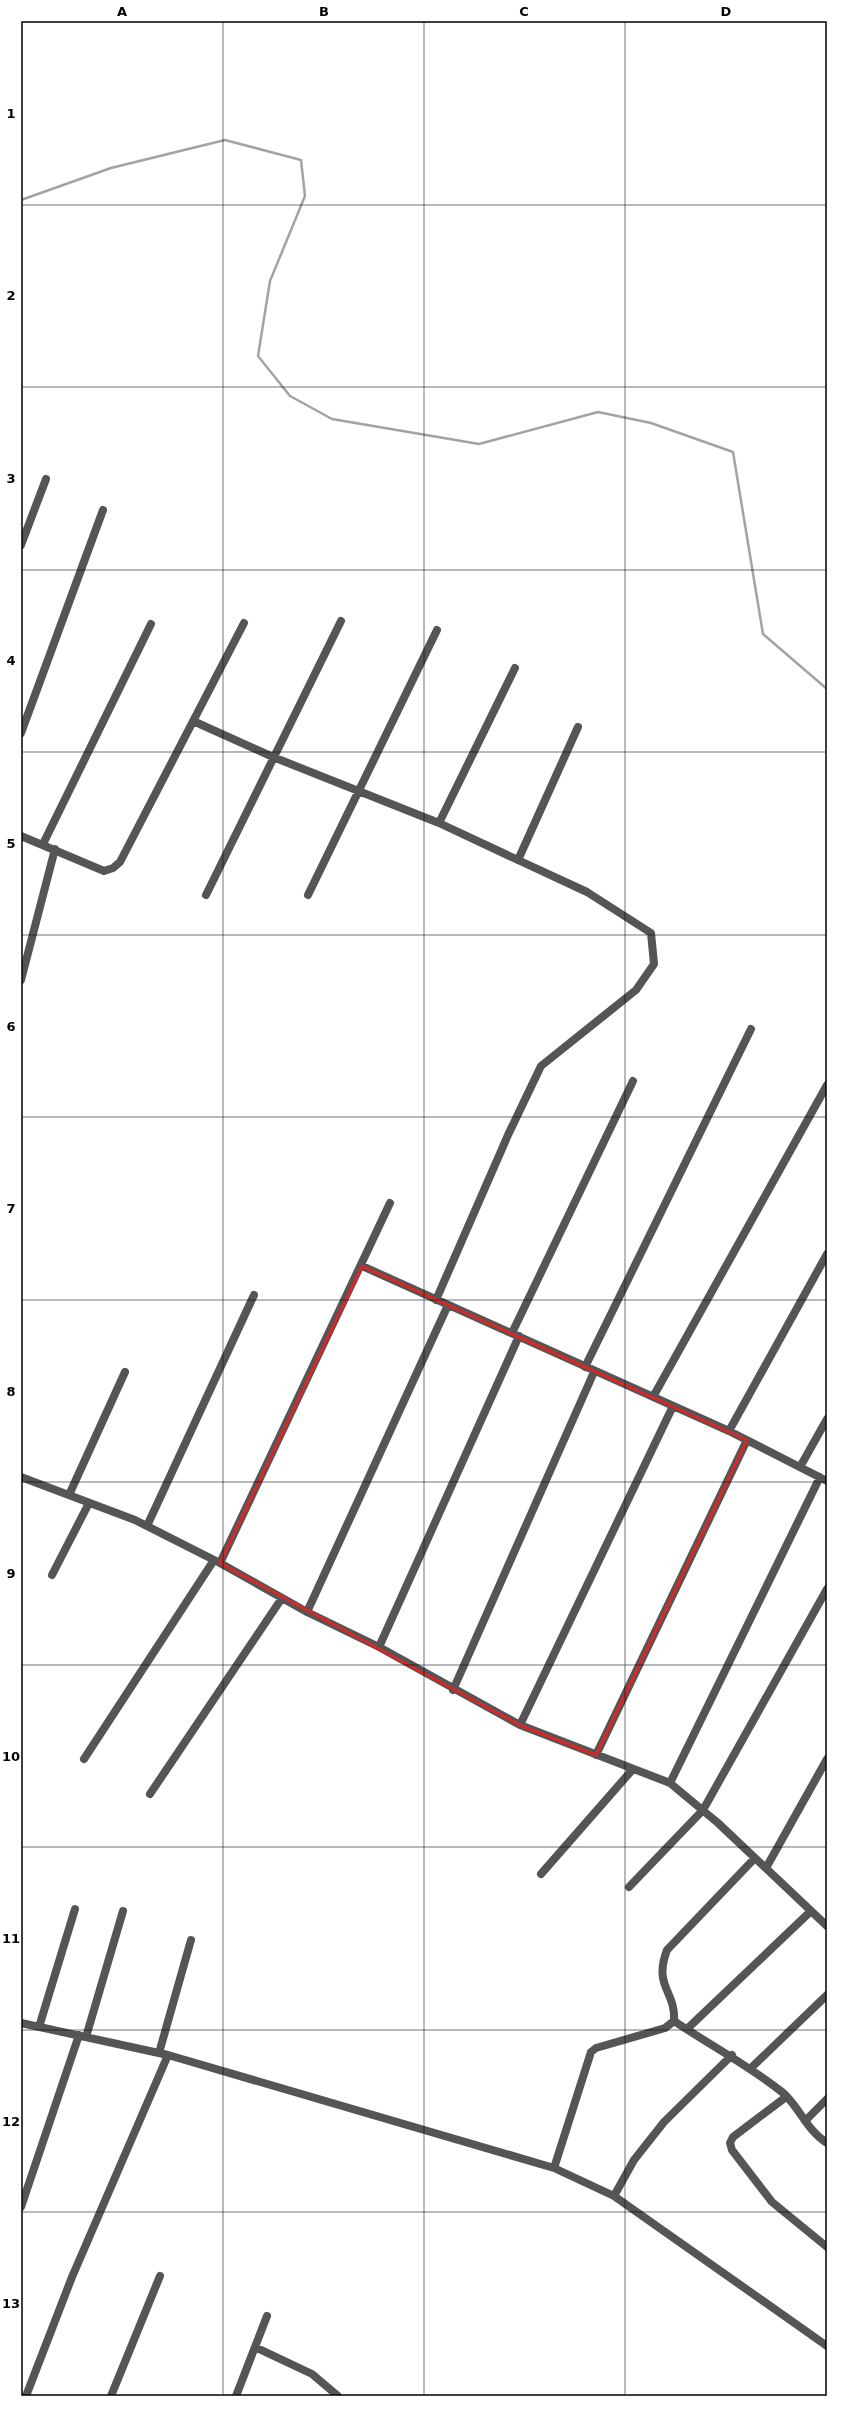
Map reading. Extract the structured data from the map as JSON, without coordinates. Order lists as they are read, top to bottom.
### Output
{
  "grid": {
    "columns": [
      "A",
      "B",
      "C",
      "D"
    ],
    "rows": [
      "1",
      "2",
      "3",
      "4",
      "5",
      "6",
      "7",
      "8",
      "9",
      "10",
      "11",
      "12",
      "13"
    ]
  }
}
